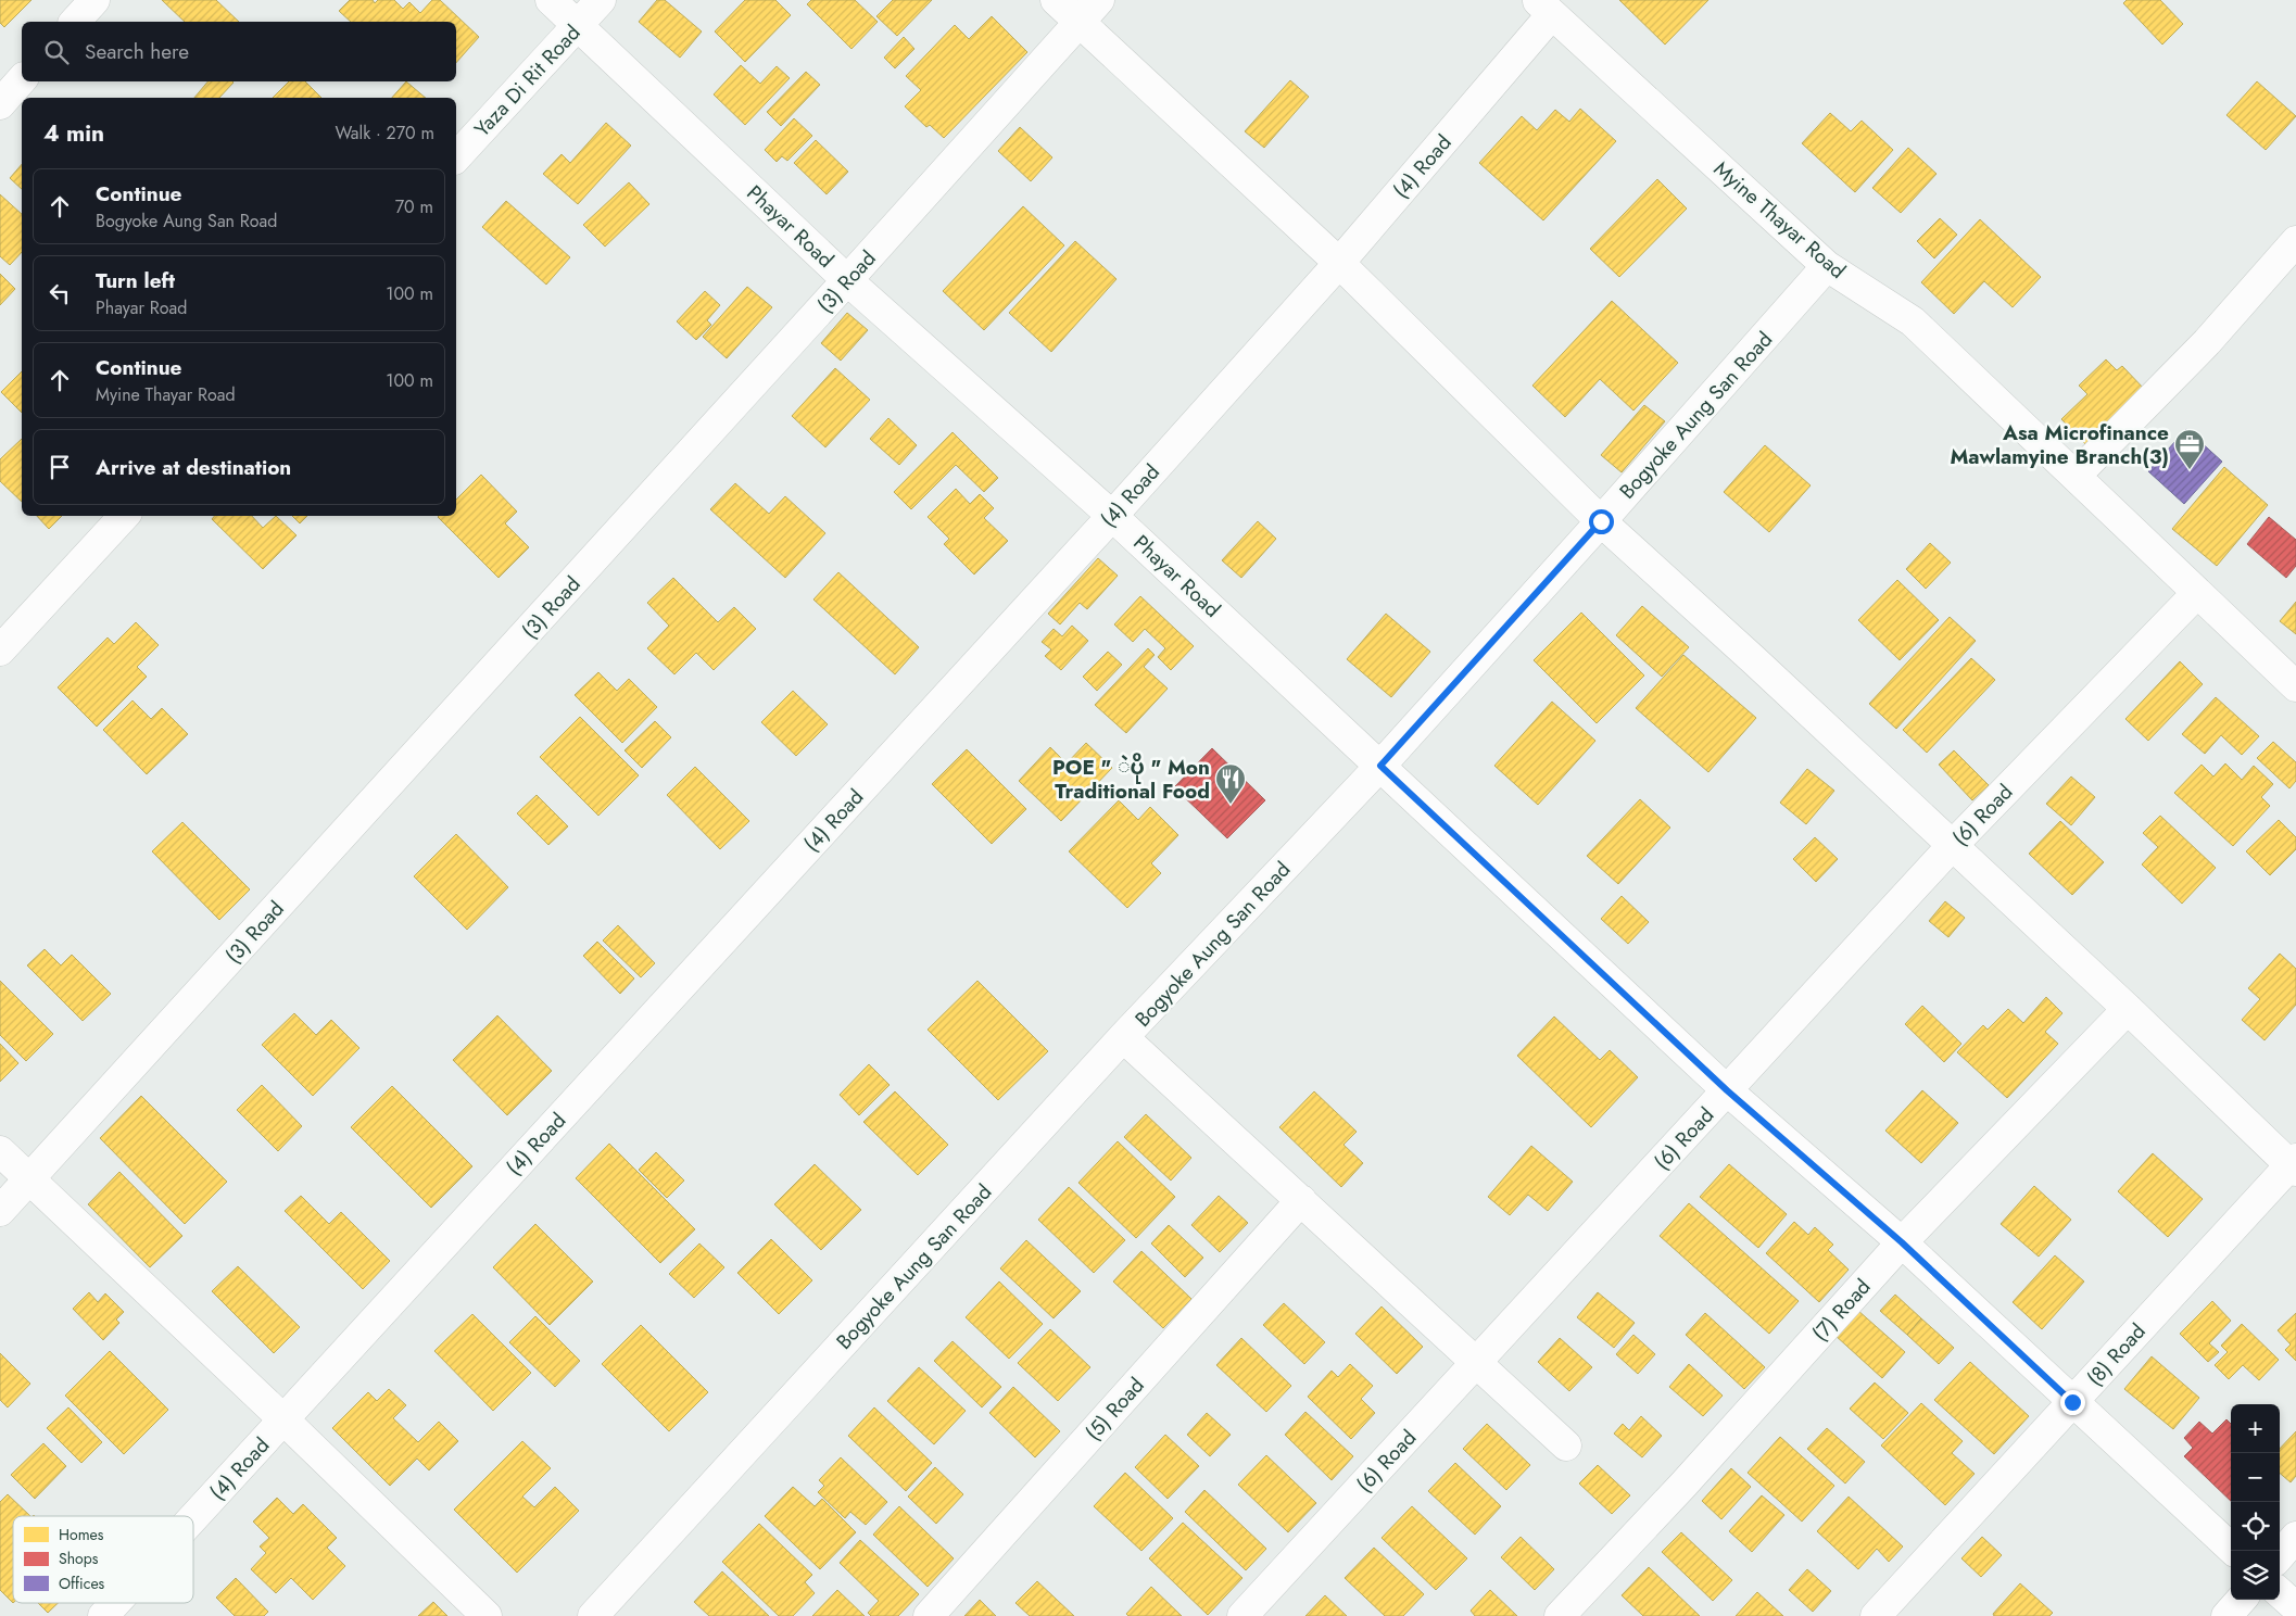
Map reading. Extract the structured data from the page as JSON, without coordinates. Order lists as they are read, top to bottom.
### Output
{
  "streets": {
    "street": [
      "Yaza Di Rit Road",
      "(4) Road",
      "Myine Thayar Road",
      "Phayar Road",
      "(3) Road",
      "Bogyoke Aung San Road",
      "(6) Road",
      "(7) Road",
      "(8) Road",
      "(5) Road"
    ]
  },
  "crossings": [
    ["Yaza Di Rit Road", "Phayar Road"],
    ["(4) Road", "Myine Thayar Road"],
    ["(4) Road", "Phayar Road"],
    ["Myine Thayar Road", "Bogyoke Aung San Road"],
    ["Myine Thayar Road", "(6) Road"],
    ["Phayar Road", "(3) Road"],
    ["Phayar Road", "Bogyoke Aung San Road"],
    ["Phayar Road", "(6) Road"]
  ],
  "places": {
    "office": ["Asa Microfinance Mawlamyine Branch(3)"],
    "restaurant": ["POE \" ဲပို \" Mon Traditional Food"]
  },
  "legend": ["Homes", "Shops", "Offices"],
  "page": {
    "search": "Search here",
    "heading": ["4 min", "Walk · 270 m"],
    "list": [
      ["Continue", "Bogyoke Aung San Road", "70 m"],
      ["Turn left", "Phayar Road", "100 m"],
      ["Continue", "Myine Thayar Road", "100 m"],
      "Arrive at destination"
    ],
    "map_buttons": ["+", "−"]
  }
}
